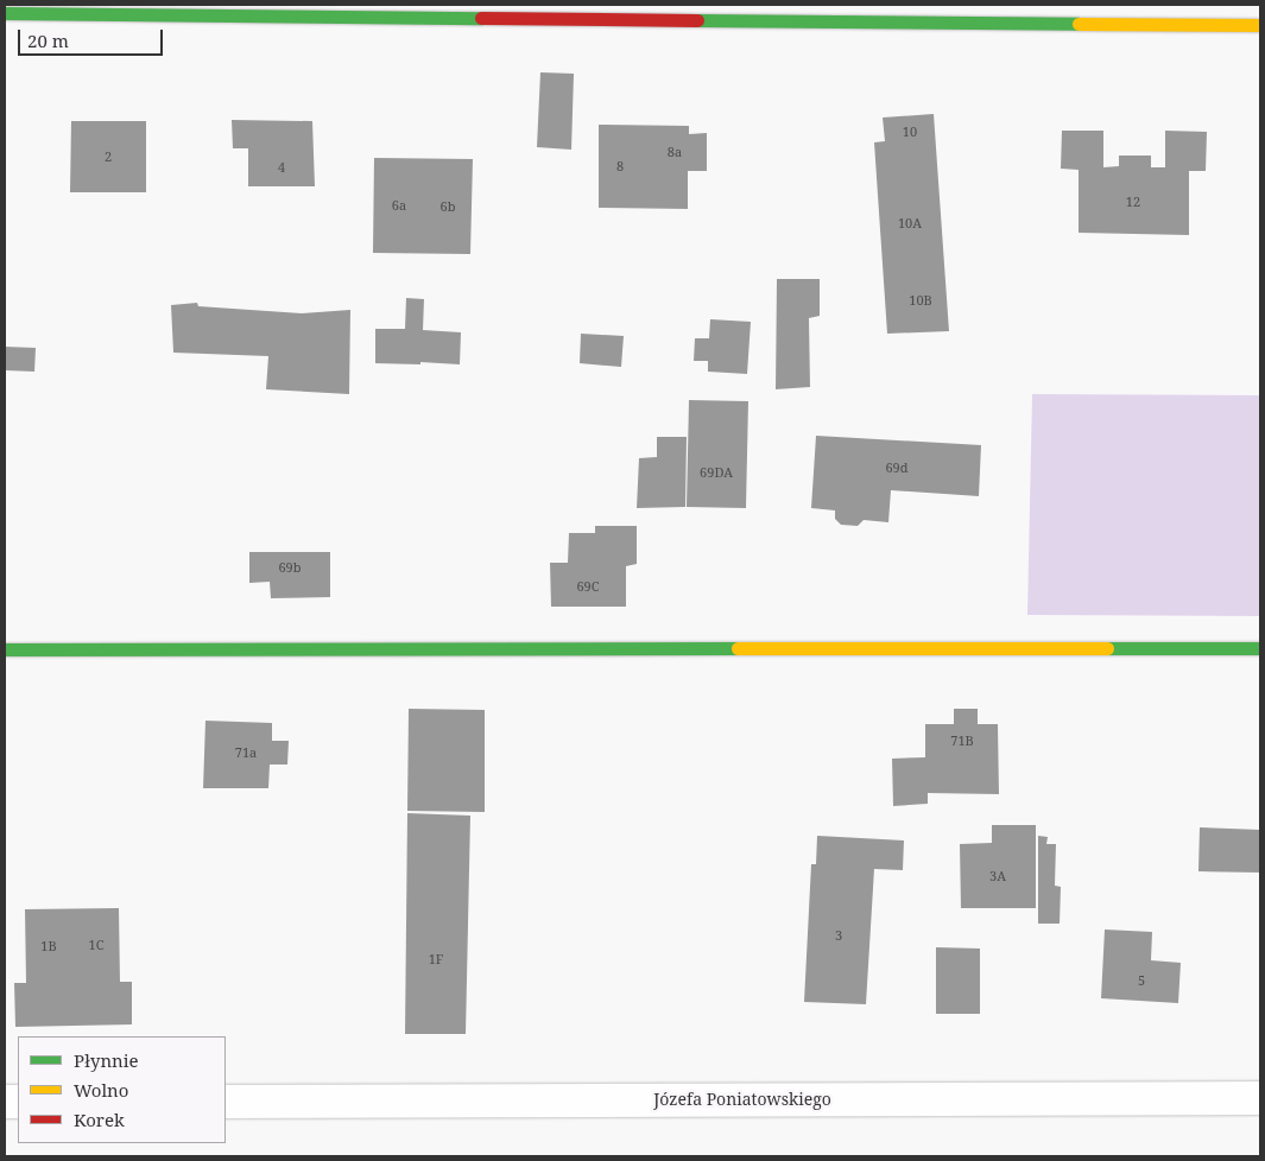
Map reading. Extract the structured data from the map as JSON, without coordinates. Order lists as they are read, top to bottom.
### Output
{
  "streets": {
    "street": ["Józefa Poniatowskiego"]
  },
  "house_numbers": [
    "10",
    "8a",
    "2",
    "8",
    "4",
    "12",
    "6a",
    "6b",
    "10A",
    "10B",
    "69d",
    "69DA",
    "69b",
    "69C",
    "71B",
    "71a",
    "3A",
    "3",
    "1C",
    "1B",
    "1F",
    "5"
  ],
  "legend": ["Płynnie", "Wolno", "Korek"],
  "scale_bar": "20 m"
}
